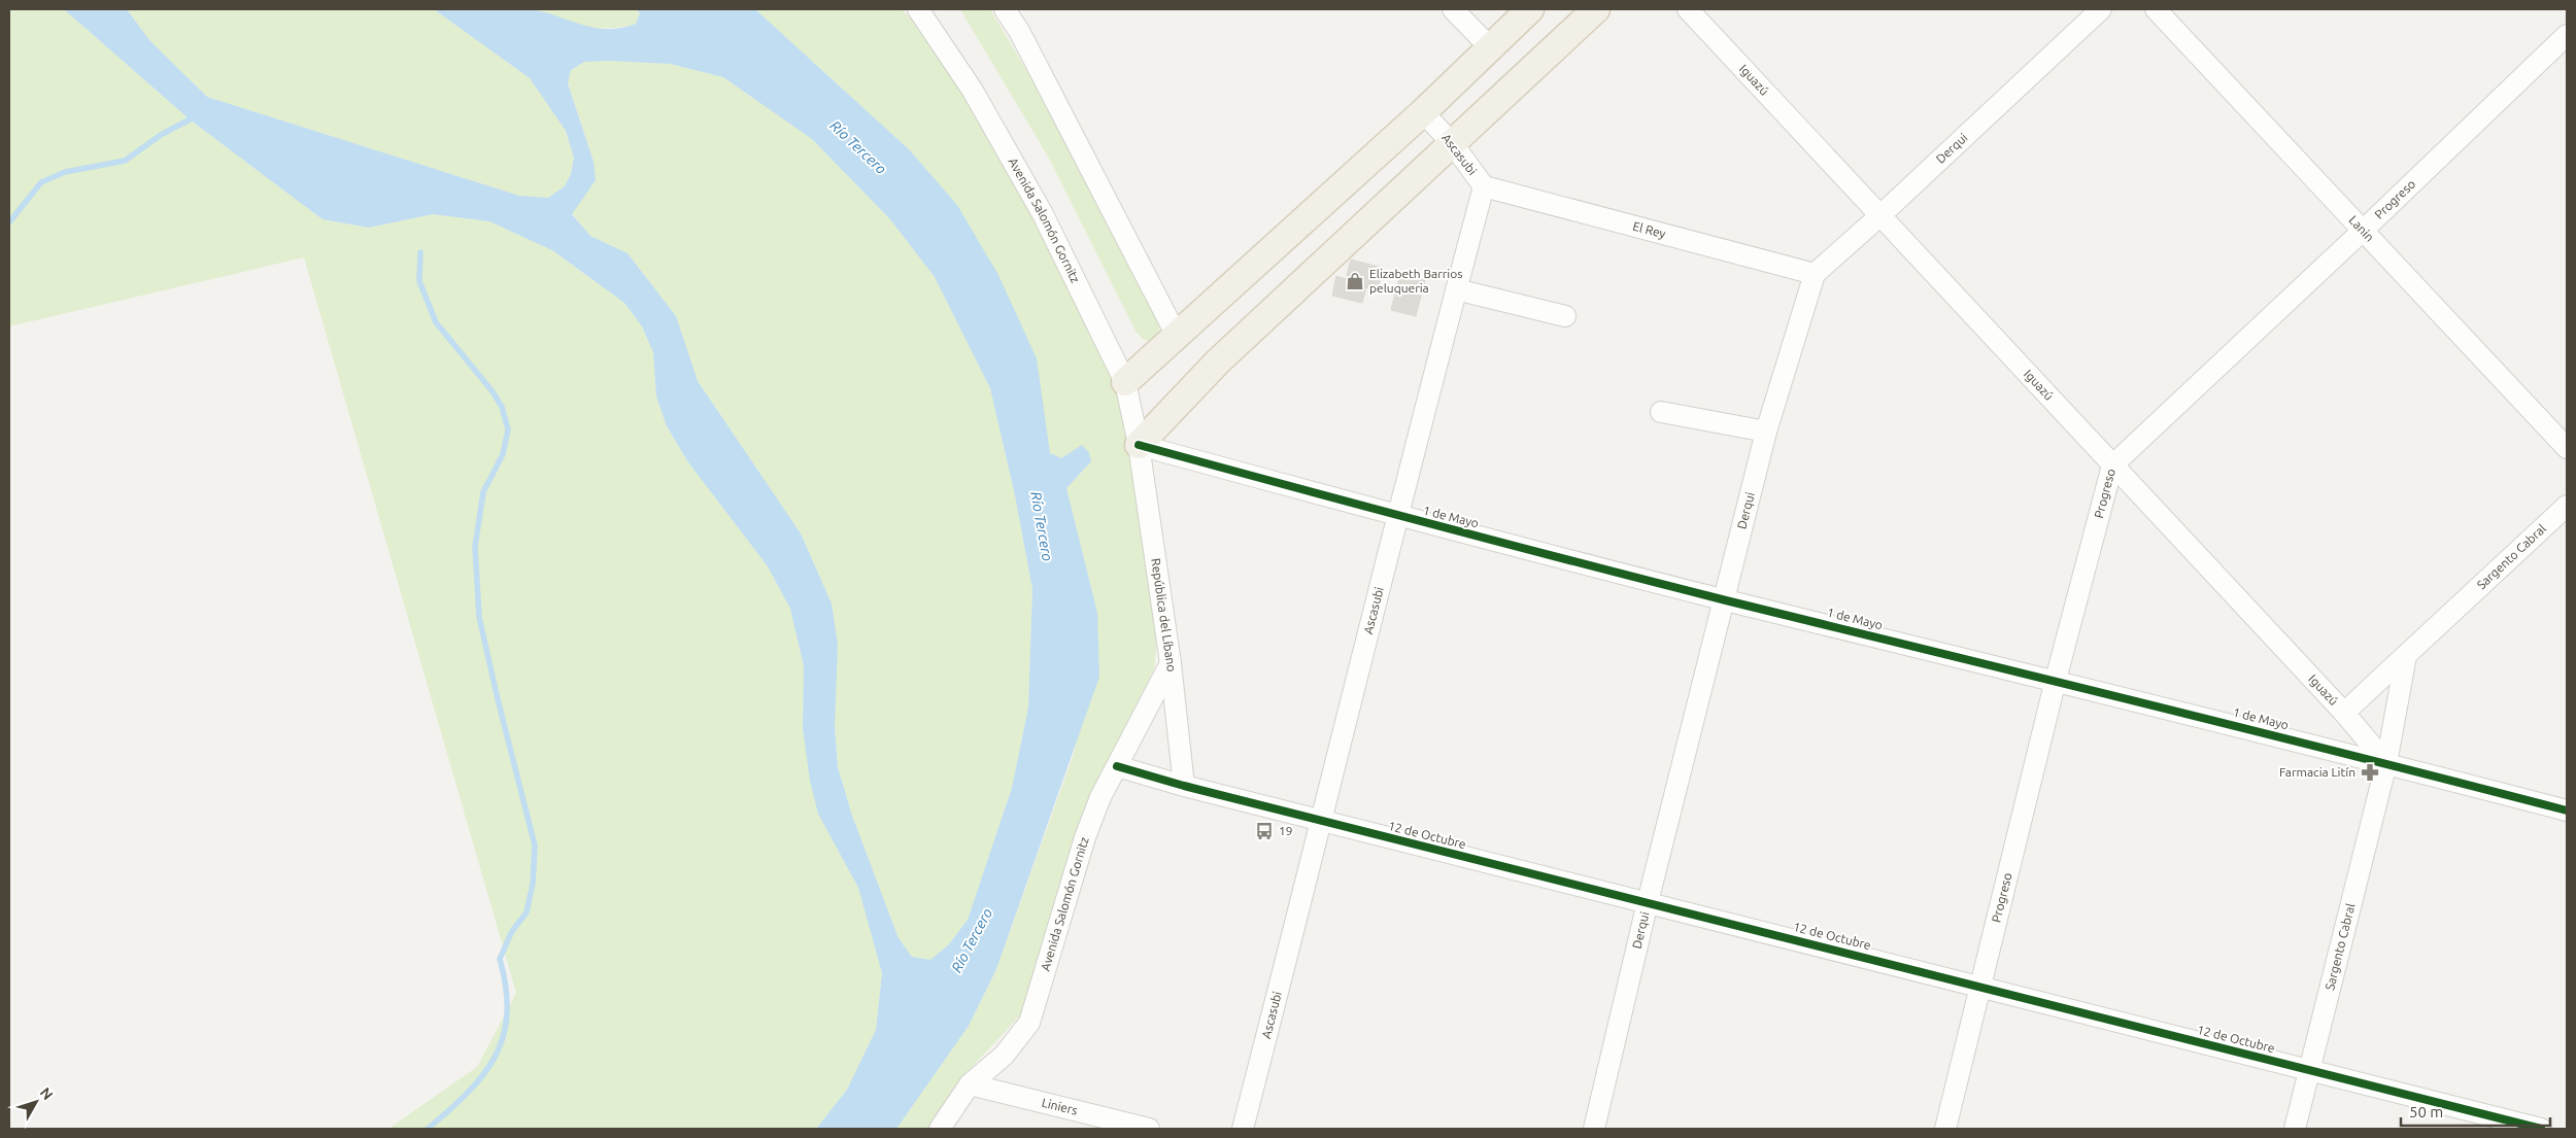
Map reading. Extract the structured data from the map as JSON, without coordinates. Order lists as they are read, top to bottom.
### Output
{
  "streets": {
    "street": [
      "Iguazú",
      "Derqui",
      "Ascasubi",
      "Progreso",
      "Avenida Salomón Gornitz",
      "Lanin",
      "El Rey",
      "1 de Mayo",
      "Sargento Cabral",
      "República del Líbano",
      "12 de Octubre",
      "Liniers"
    ]
  },
  "crossings": [
    ["Iguazú", "Derqui"],
    ["Iguazú", "Progreso"],
    ["Iguazú", "1 de Mayo"],
    ["Iguazú", "Sargento Cabral"],
    ["Derqui", "El Rey"],
    ["Derqui", "1 de Mayo"],
    ["Derqui", "12 de Octubre"],
    ["Ascasubi", "El Rey"],
    ["Ascasubi", "1 de Mayo"],
    ["Ascasubi", "12 de Octubre"],
    ["Progreso", "Lanin"],
    ["Progreso", "1 de Mayo"],
    ["Progreso", "12 de Octubre"],
    ["Avenida Salomón Gornitz", "1 de Mayo"],
    ["Avenida Salomón Gornitz", "República del Líbano"],
    ["Avenida Salomón Gornitz", "12 de Octubre"],
    ["Avenida Salomón Gornitz", "Liniers"],
    ["1 de Mayo", "Sargento Cabral"],
    ["1 de Mayo", "República del Líbano"],
    ["Sargento Cabral", "12 de Octubre"],
    ["República del Líbano", "12 de Octubre"]
  ],
  "water": ["Río Tercero"],
  "places": {
    "shop": ["Elizabeth Barrios peluqueria"],
    "pharmacy": ["Farmacia Litín"],
    "bus stop": ["19"]
  },
  "scale_bar": "50 m",
  "north": "top right"
}
